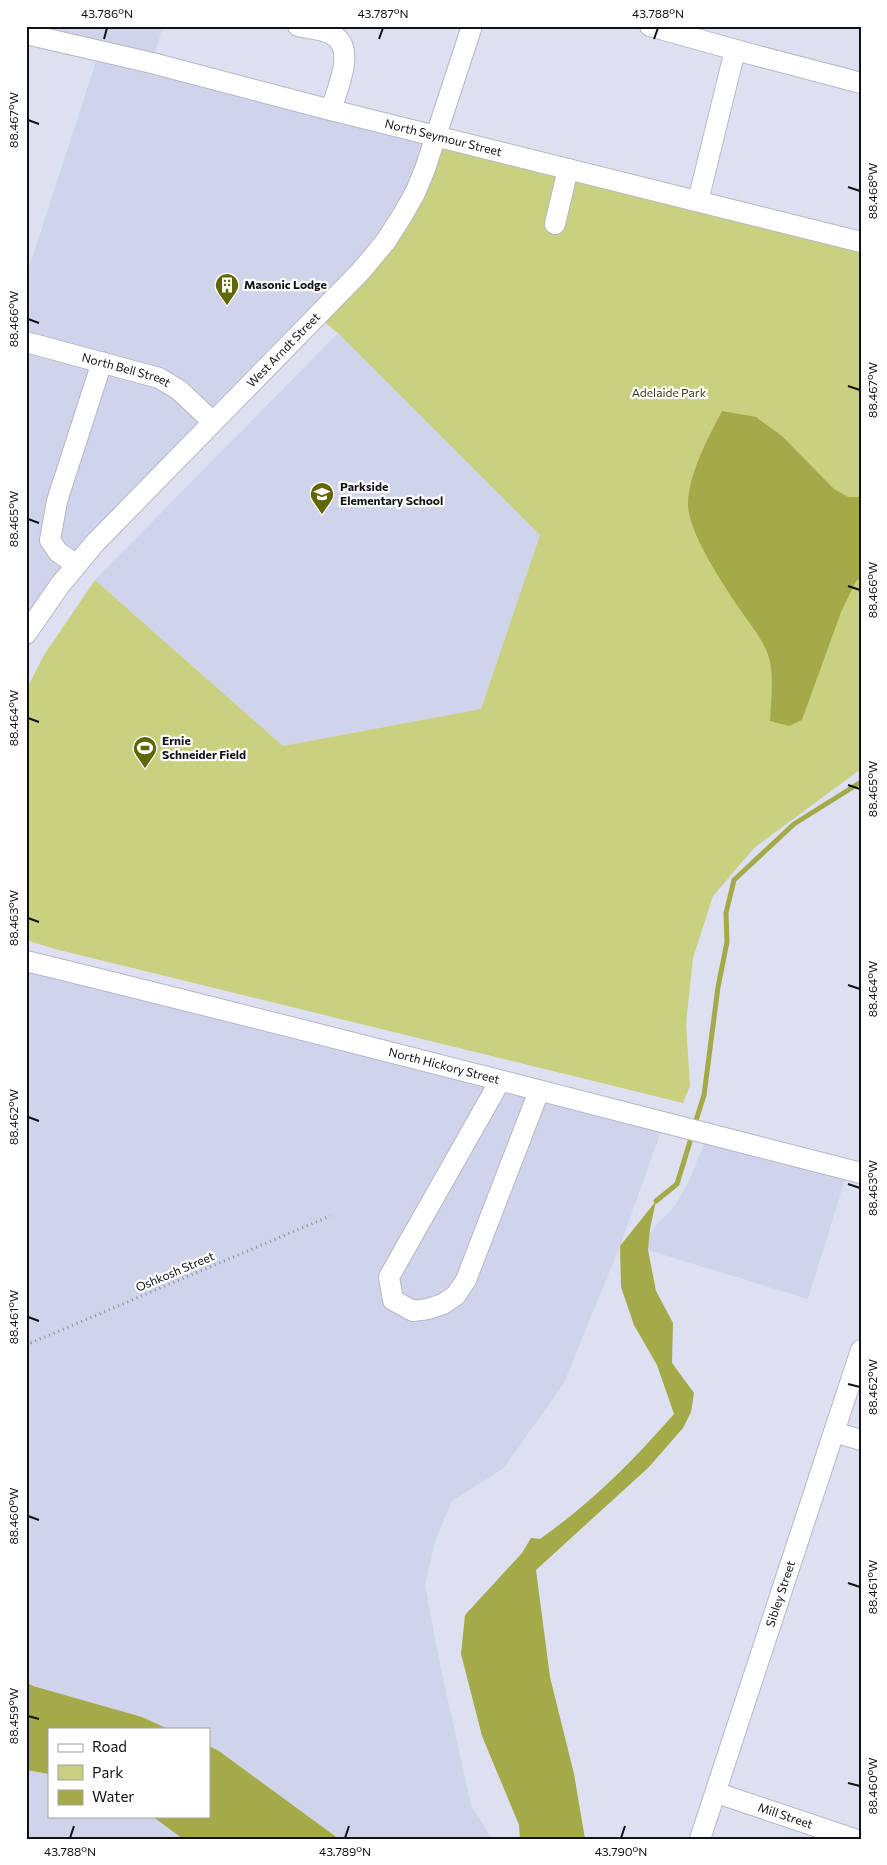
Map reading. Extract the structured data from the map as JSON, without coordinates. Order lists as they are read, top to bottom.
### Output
{
  "streets": {
    "street": [
      "North Seymour Street",
      "West Arndt Street",
      "North Bell Street",
      "North Hickory Street",
      "Sibley Street",
      "Mill Street"
    ],
    "path": ["Oshkosh Street"]
  },
  "crossings": [
    ["North Seymour Street", "West Arndt Street"],
    ["West Arndt Street", "North Bell Street"],
    ["Sibley Street", "Mill Street"]
  ],
  "parks": ["Adelaide Park"],
  "places": {
    "building": ["Masonic Lodge"],
    "school or university": ["Parkside Elementary School"],
    "sports": ["Ernie Schneider Field"]
  },
  "legend": ["Road", "Park", "Water"],
  "coordinates": [
    "43.786°N",
    "43.787°N",
    "43.788°N",
    "88.467°W",
    "88.468°W",
    "88.466°W",
    "88.465°W",
    "88.464°W",
    "88.463°W",
    "88.462°W",
    "88.461°W",
    "88.460°W",
    "88.459°W",
    "43.789°N",
    "43.790°N"
  ]
}
